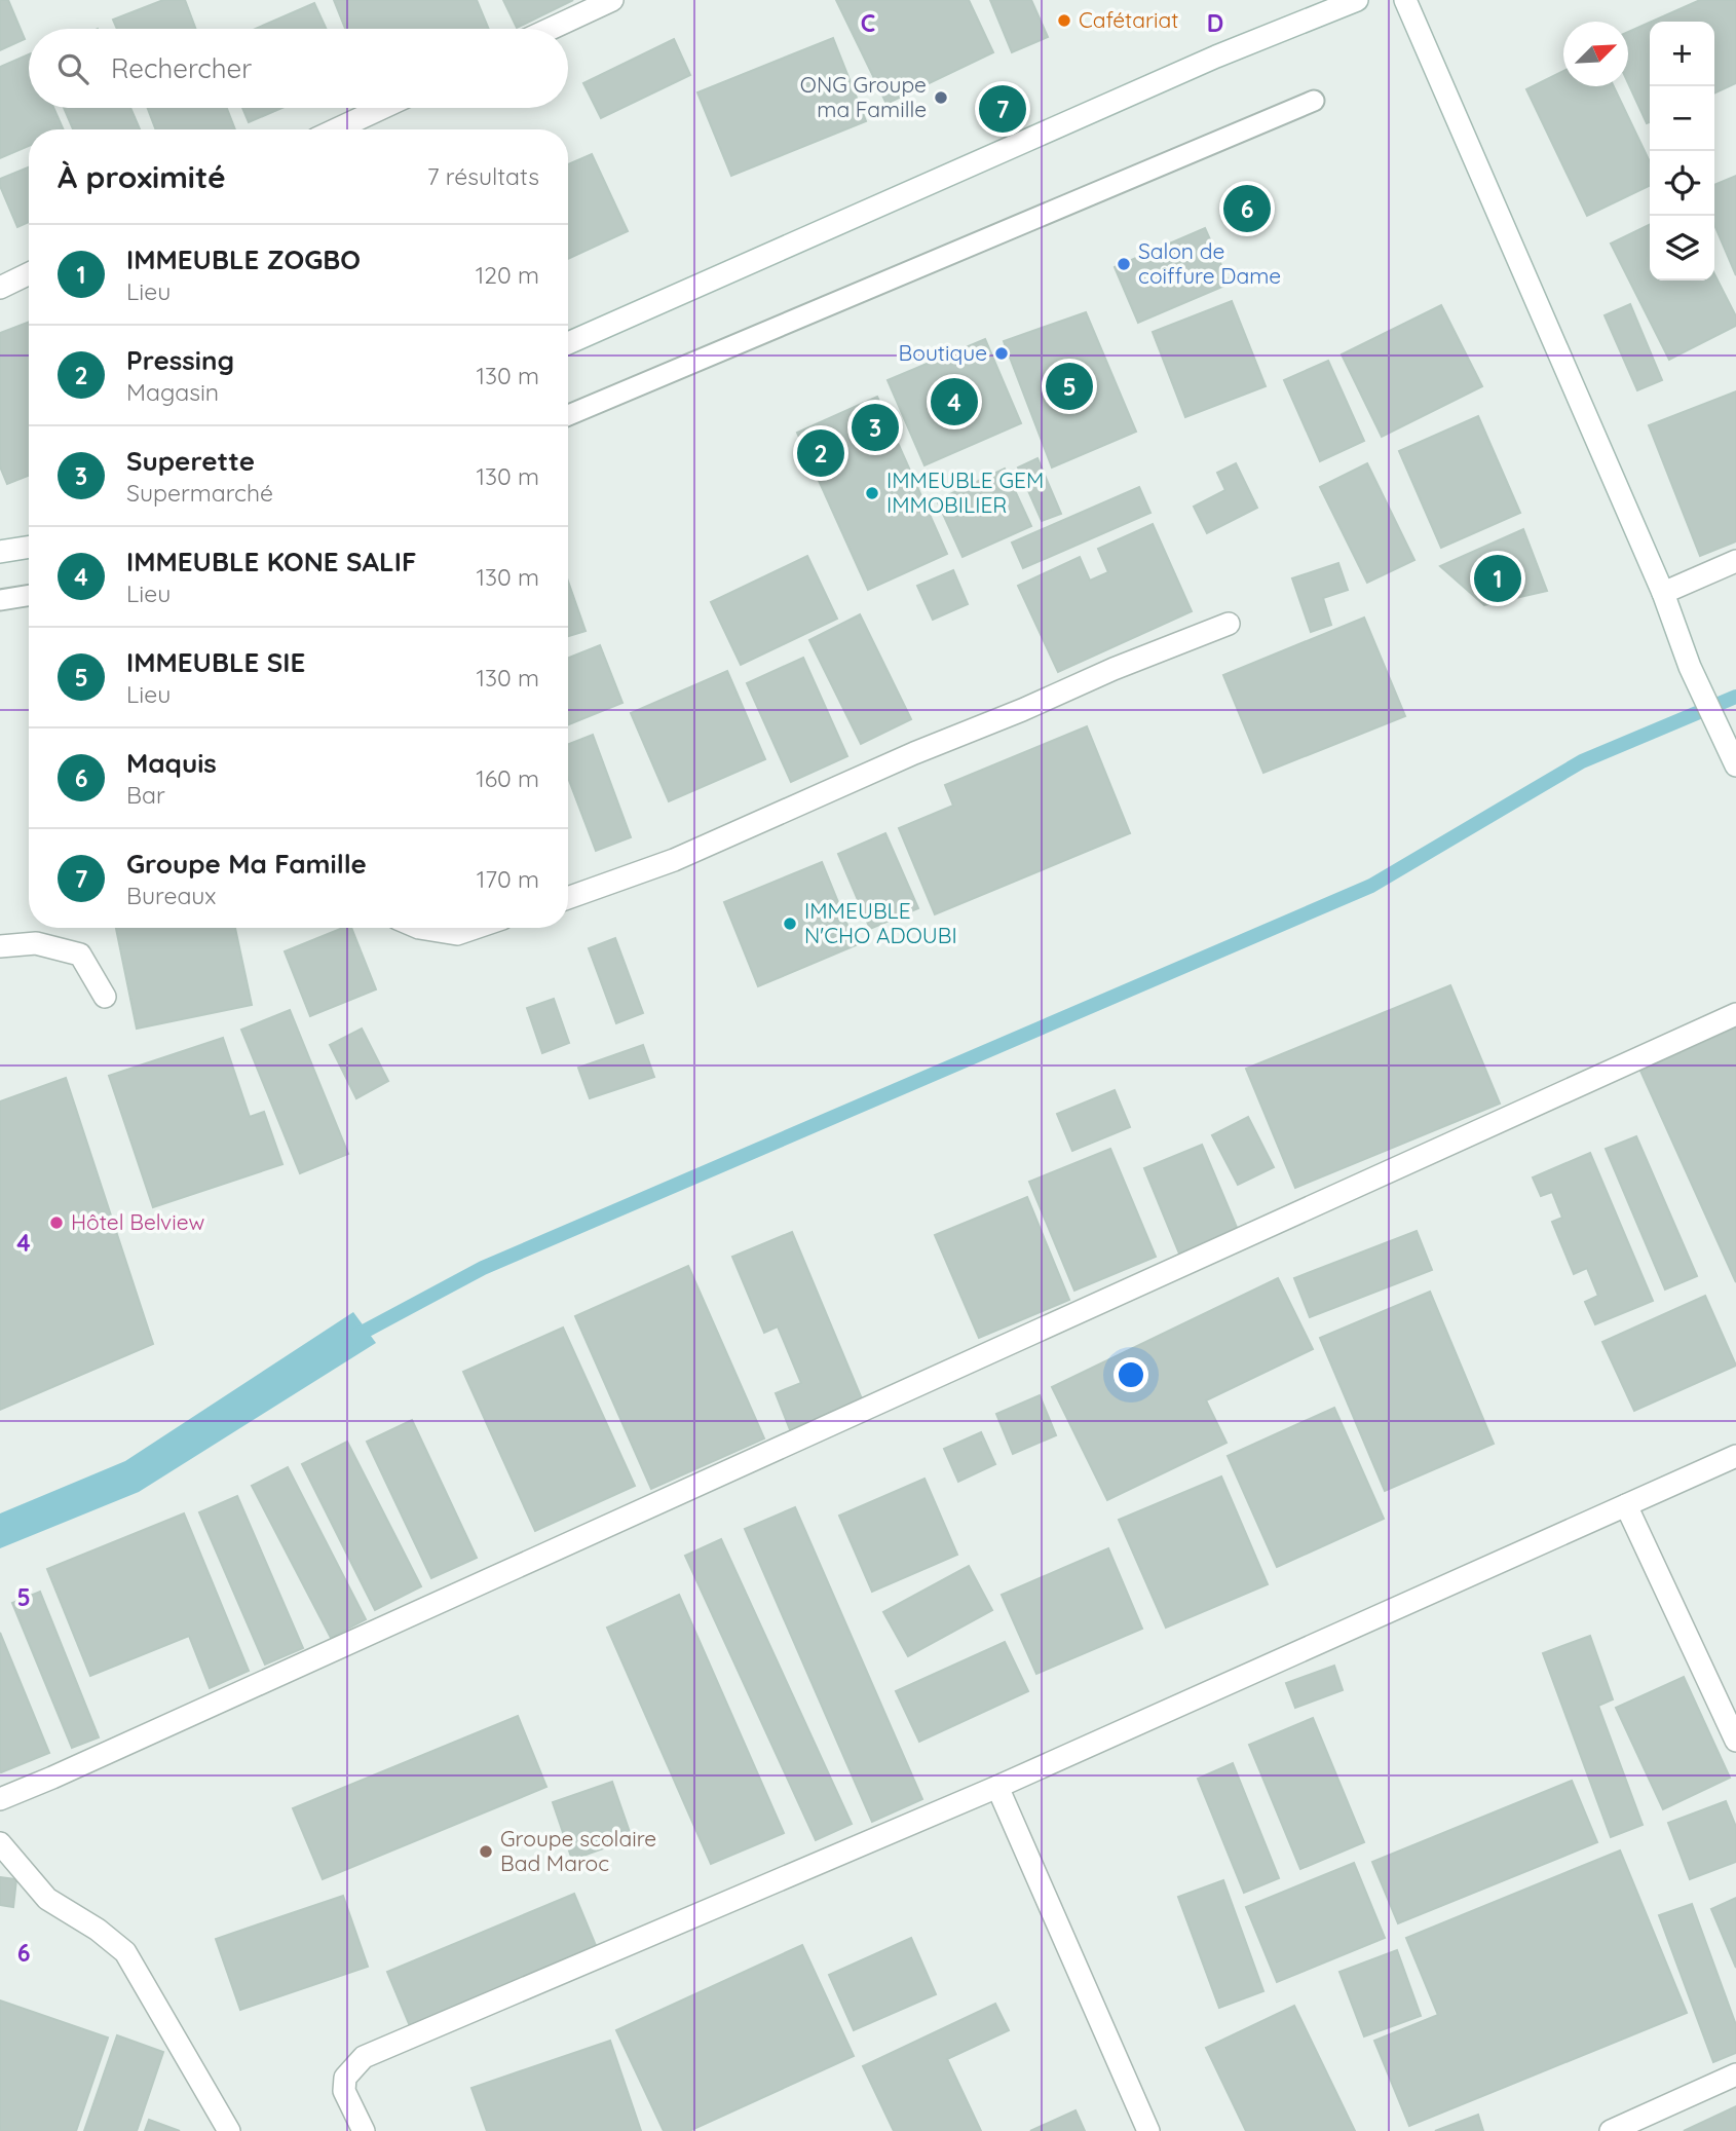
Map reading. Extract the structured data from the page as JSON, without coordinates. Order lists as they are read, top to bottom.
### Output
{
  "places": [
    "Cafétariat",
    "ONG Groupe ma Famille",
    "Salon de coiffure Dame",
    "Boutique",
    "IMMEUBLE GEM IMMOBILIER",
    "IMMEUBLE N'CHO ADOUBI",
    "Hôtel Belview",
    "Groupe scolaire Bad Maroc"
  ],
  "north": "top right",
  "page": {
    "map_buttons": ["+", "−"],
    "search": "Rechercher",
    "pins": [
      "7",
      "6",
      "5",
      "4",
      "3",
      "2",
      "1"
    ],
    "heading": ["À proximité", "7 résultats"],
    "list": [
      {
        "mark": "1",
        "name": "IMMEUBLE ZOGBO",
        "note": "Lieu",
        "value": "120 m"
      },
      {
        "mark": "2",
        "name": "Pressing",
        "note": "Magasin",
        "value": "130 m"
      },
      {
        "mark": "3",
        "name": "Superette",
        "note": "Supermarché",
        "value": "130 m"
      },
      {
        "mark": "4",
        "name": "IMMEUBLE KONE SALIF",
        "note": "Lieu",
        "value": "130 m"
      },
      {
        "mark": "5",
        "name": "IMMEUBLE SIE",
        "note": "Lieu",
        "value": "130 m"
      },
      {
        "mark": "6",
        "name": "Maquis",
        "note": "Bar",
        "value": "160 m"
      },
      {
        "mark": "7",
        "name": "Groupe Ma Famille",
        "note": "Bureaux",
        "value": "170 m"
      }
    ]
  },
  "grid": {
    "columns": ["C", "D"],
    "rows": ["4", "5", "6"]
  }
}
